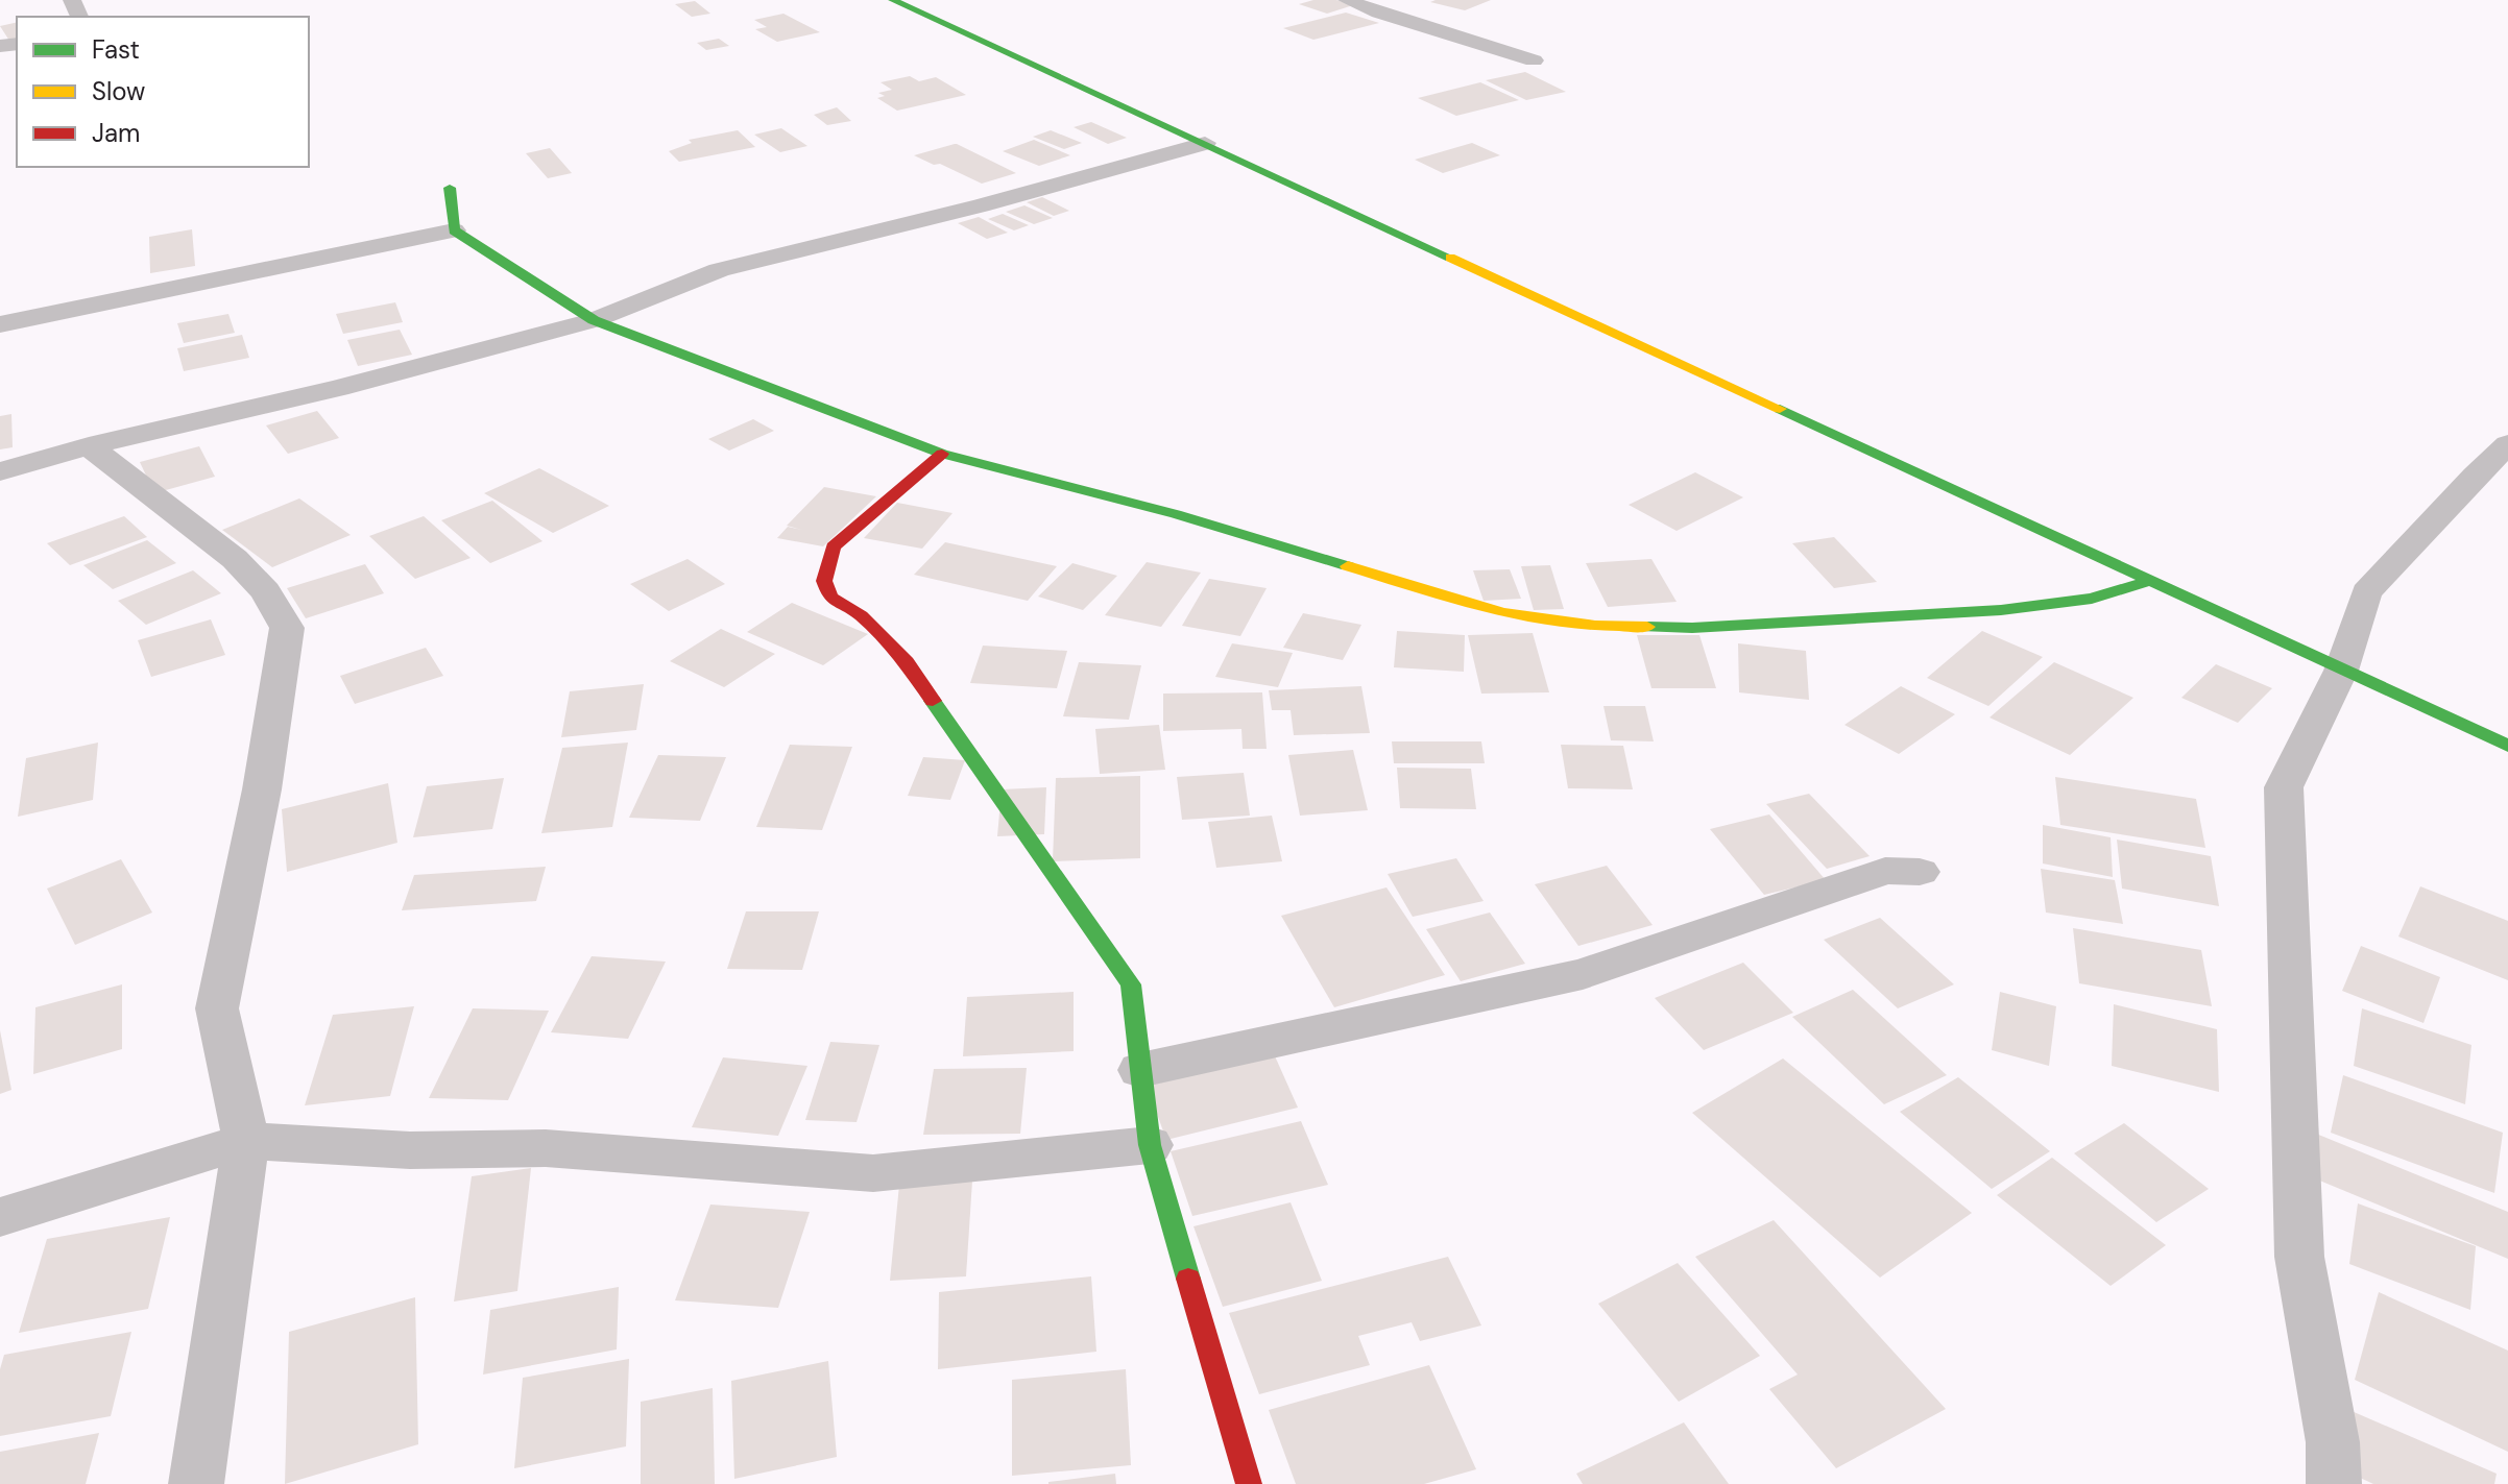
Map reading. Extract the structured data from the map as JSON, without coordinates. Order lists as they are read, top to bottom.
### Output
{
  "legend": ["Fast", "Slow", "Jam"]
}
